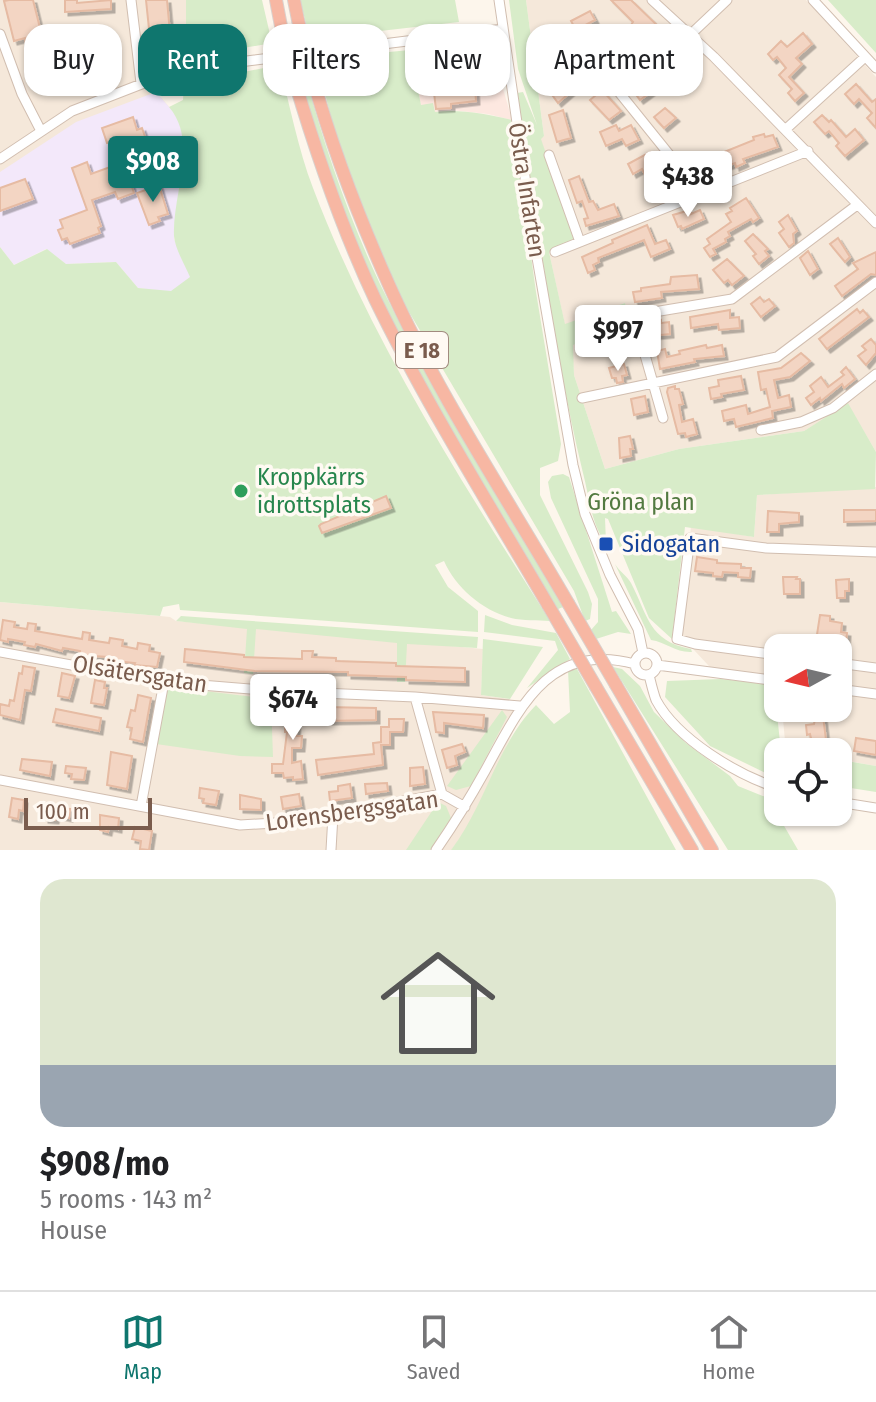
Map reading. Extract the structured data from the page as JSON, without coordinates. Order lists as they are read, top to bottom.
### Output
{
  "streets": {
    "highway": ["E 18"],
    "street": ["Östra Infarten", "Olsätersgatan", "Lorensbergsgatan"]
  },
  "parks": ["Gröna plan"],
  "places": {
    "other": ["Kroppkärrs idrottsplats"],
    "transit": ["Sidogatan"]
  },
  "scale_bar": "100 m",
  "north": "left",
  "page": {
    "chip": [
      "Buy",
      "Rent",
      "Filters",
      "New",
      "Apartment"
    ],
    "price": [
      "$908",
      "$438",
      "$997",
      "$674"
    ],
    "scale": "100 m",
    "list": [
      {
        "name": "$908/mo",
        "note": "5 rooms · 143 m² · House"
      }
    ],
    "tabs": ["Map", "Saved", "Home"]
  }
}
